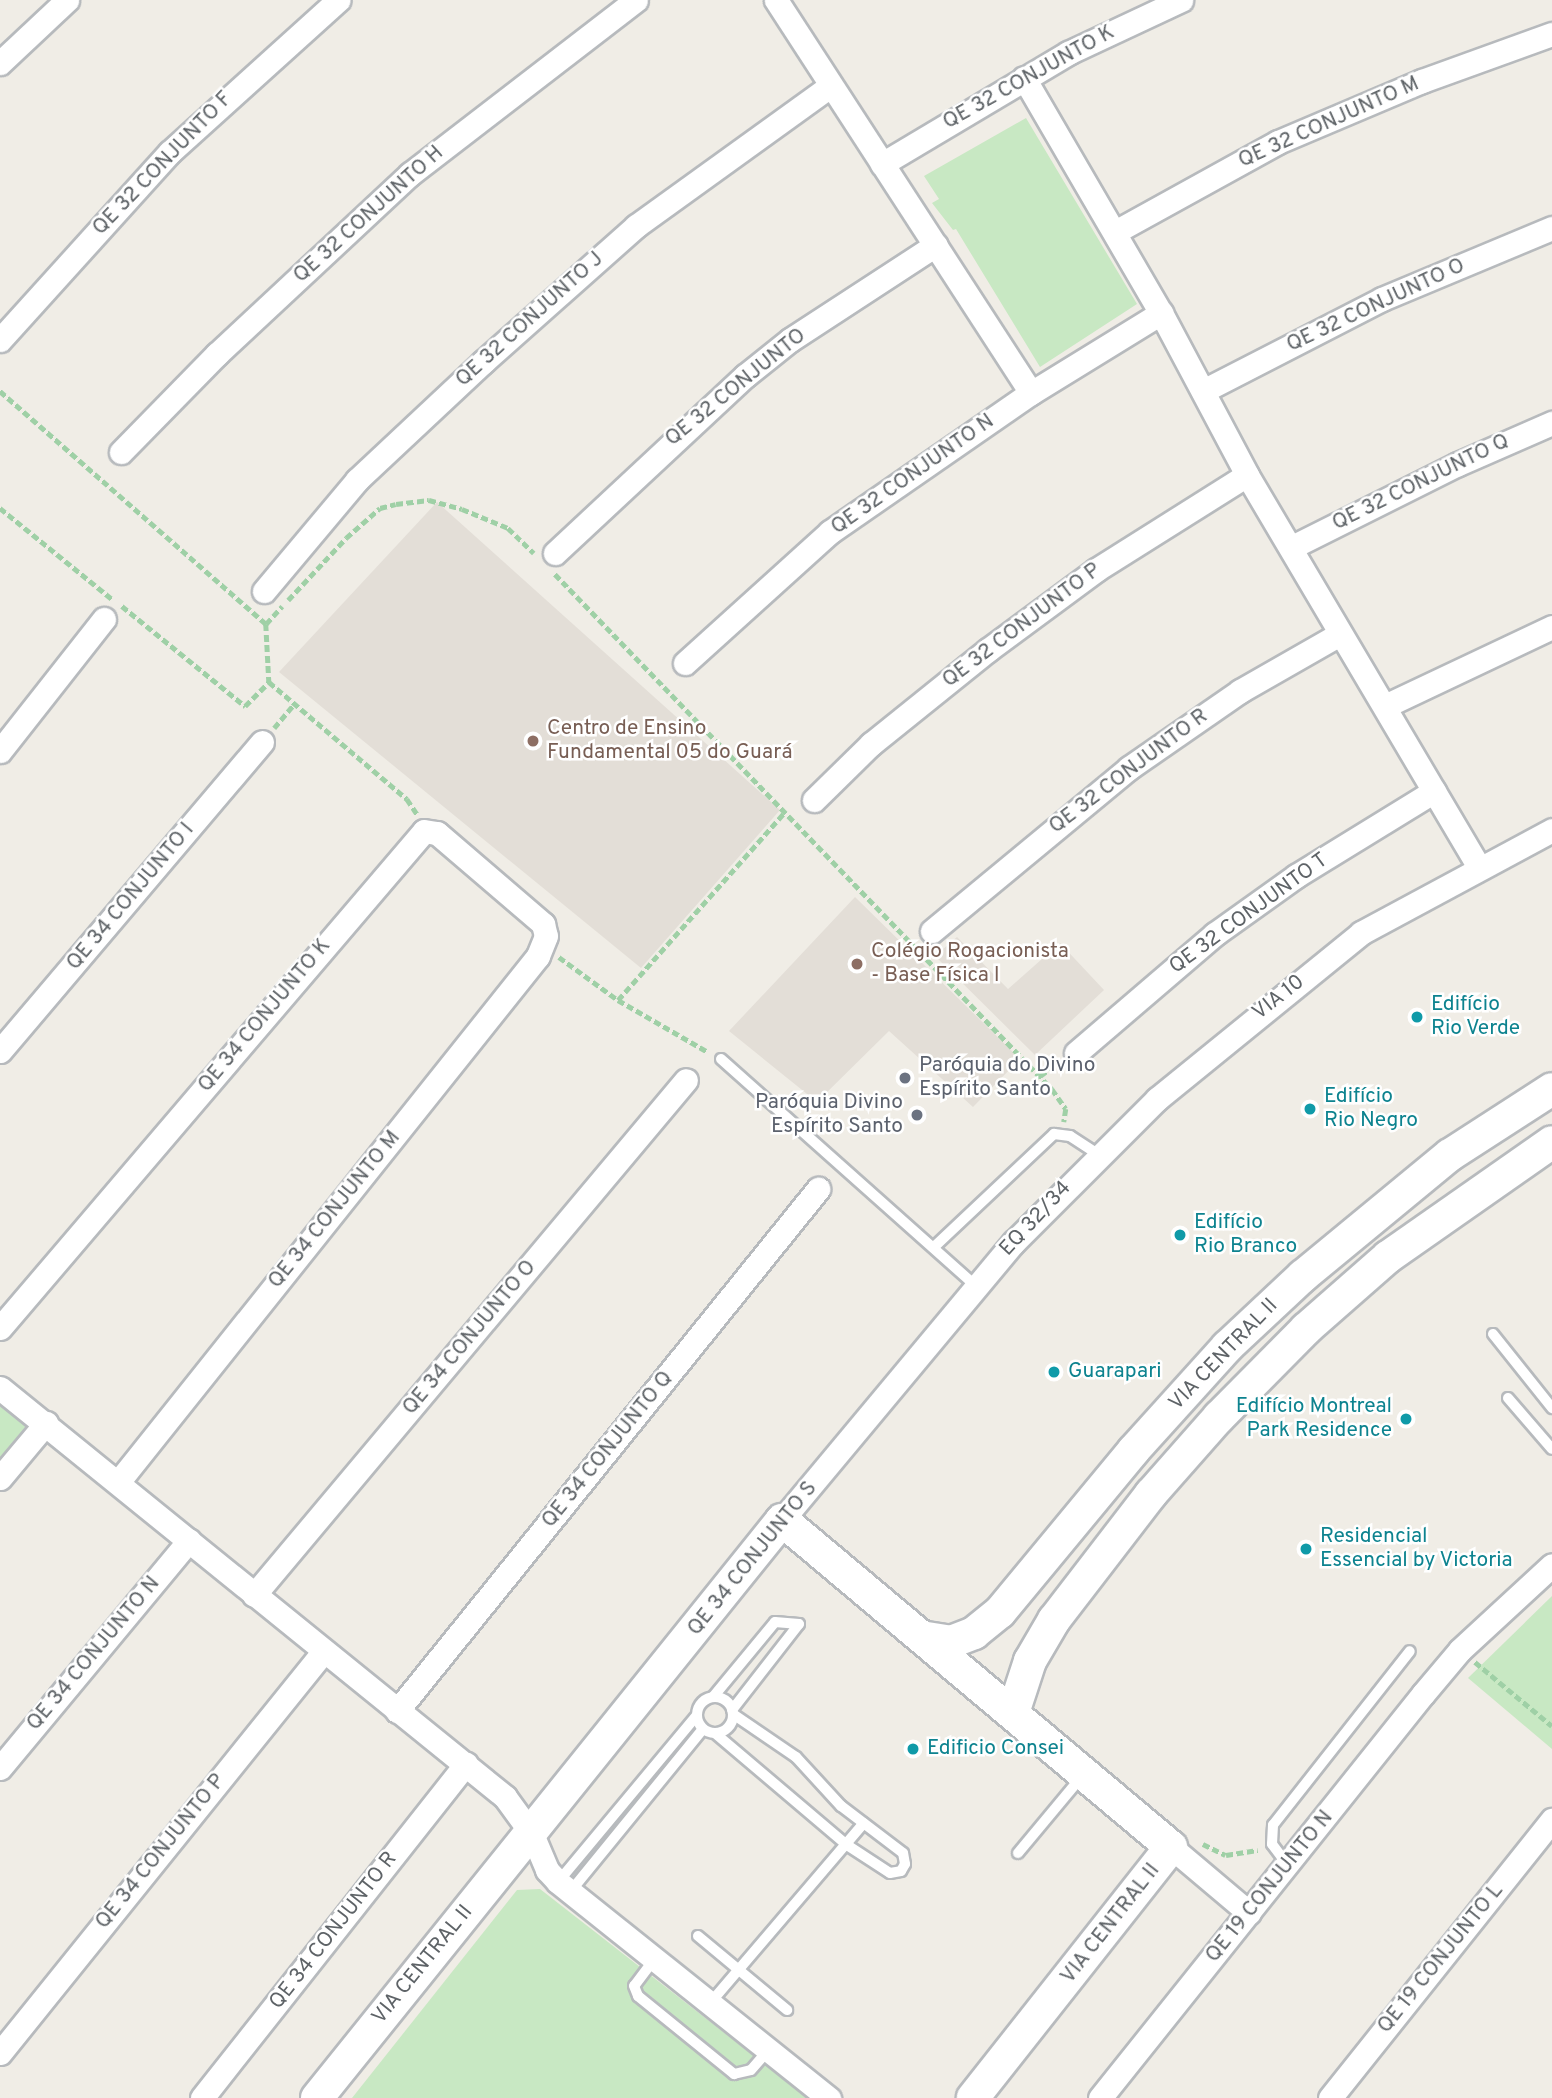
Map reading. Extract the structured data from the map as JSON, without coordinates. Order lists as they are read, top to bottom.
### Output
{
  "streets": {
    "street": [
      "QE 32 CONJUNTO K",
      "QE 32 CONJUNTO M",
      "QE 32 CONJUNTO F",
      "QE 32 CONJUNTO H",
      "QE 32 CONJUNTO O",
      "QE 32 CONJUNTO J",
      "QE 32 CONJUNTO",
      "QE 32 CONJUNTO N",
      "QE 32 CONJUNTO Q",
      "QE 32 CONJUNTO P",
      "QE 32 CONJUNTO R",
      "QE 34 CONJUNTO I",
      "QE 32 CONJUNTO T",
      "VIA 10",
      "QE 34 CONJUNTO K",
      "QE 34 CONJUNTO M",
      "EQ 32/34",
      "QE 34 CONJUNTO O",
      "VIA CENTRAL II",
      "QE 34 CONJUNTO Q",
      "QE 34 CONJUNTO S",
      "QE 34 CONJUNTO N",
      "QE 34 CONJUNTO P",
      "QE 19 CONJUNTO N",
      "QE 34 CONJUNTO R",
      "QE 19 CONJUNTO L"
    ]
  },
  "crossings": [
    ["VIA 10", "EQ 32/34"],
    ["EQ 32/34", "QE 34 CONJUNTO S"],
    ["VIA CENTRAL II", "QE 34 CONJUNTO S"]
  ],
  "places": [
    "Centro de Ensino Fundamental 05 do Guará",
    "Colégio Rogacionista - Base Física I",
    "Edifício Rio Verde",
    "Paróquia do Divino Espírito Santo",
    "Edifício Rio Negro",
    "Paróquia Divino Espírito Santo",
    "Edifício Rio Branco",
    "Guarapari",
    "Edifício Montreal Park Residence",
    "Residencial Essencial by Victoria",
    "Edificio Consei"
  ]
}
